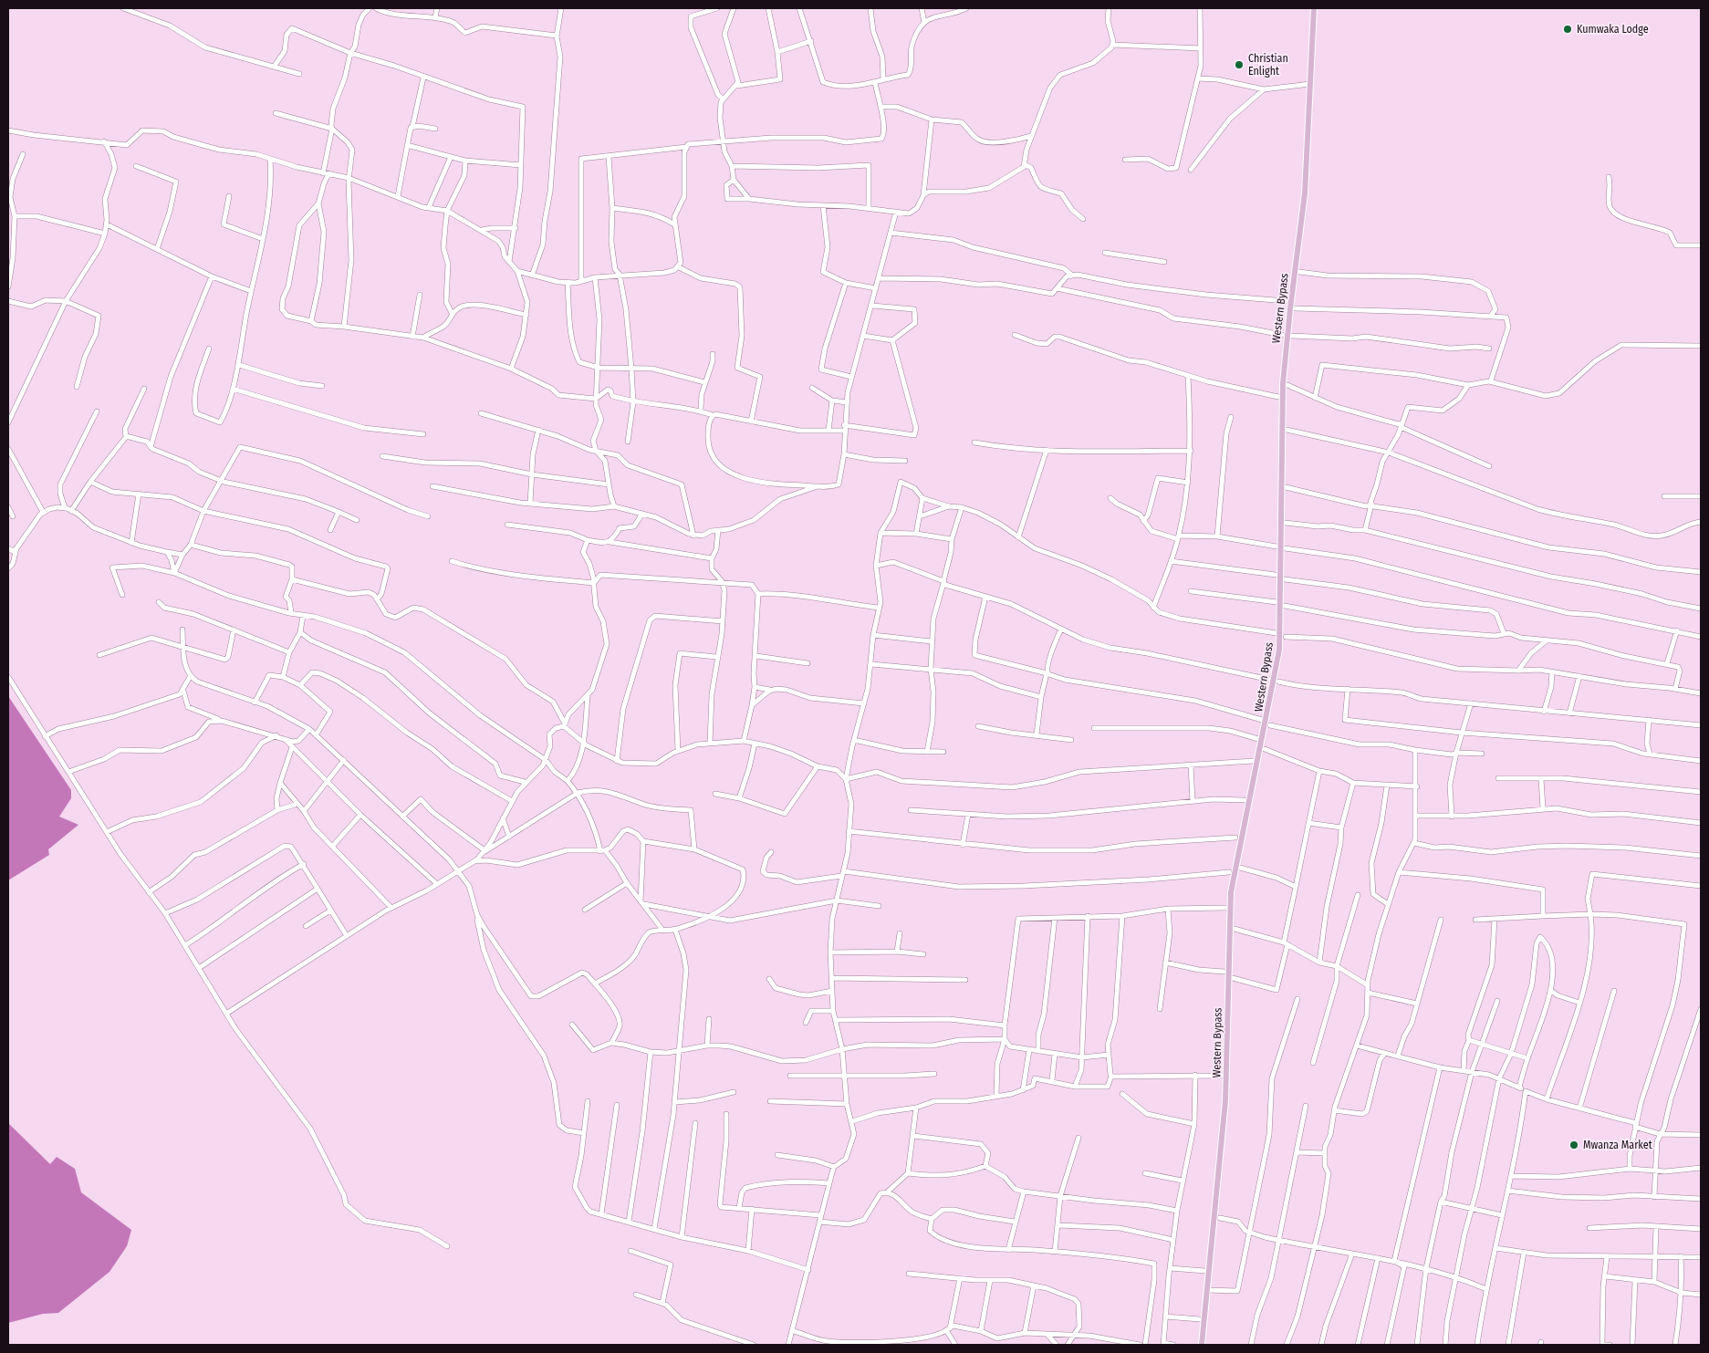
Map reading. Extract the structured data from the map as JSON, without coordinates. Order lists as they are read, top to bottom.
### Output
{
  "streets": {
    "main road": ["Western Bypass"]
  },
  "places": ["Kumwaka Lodge", "Christian Enlight", "Mwanza Market"]
}
